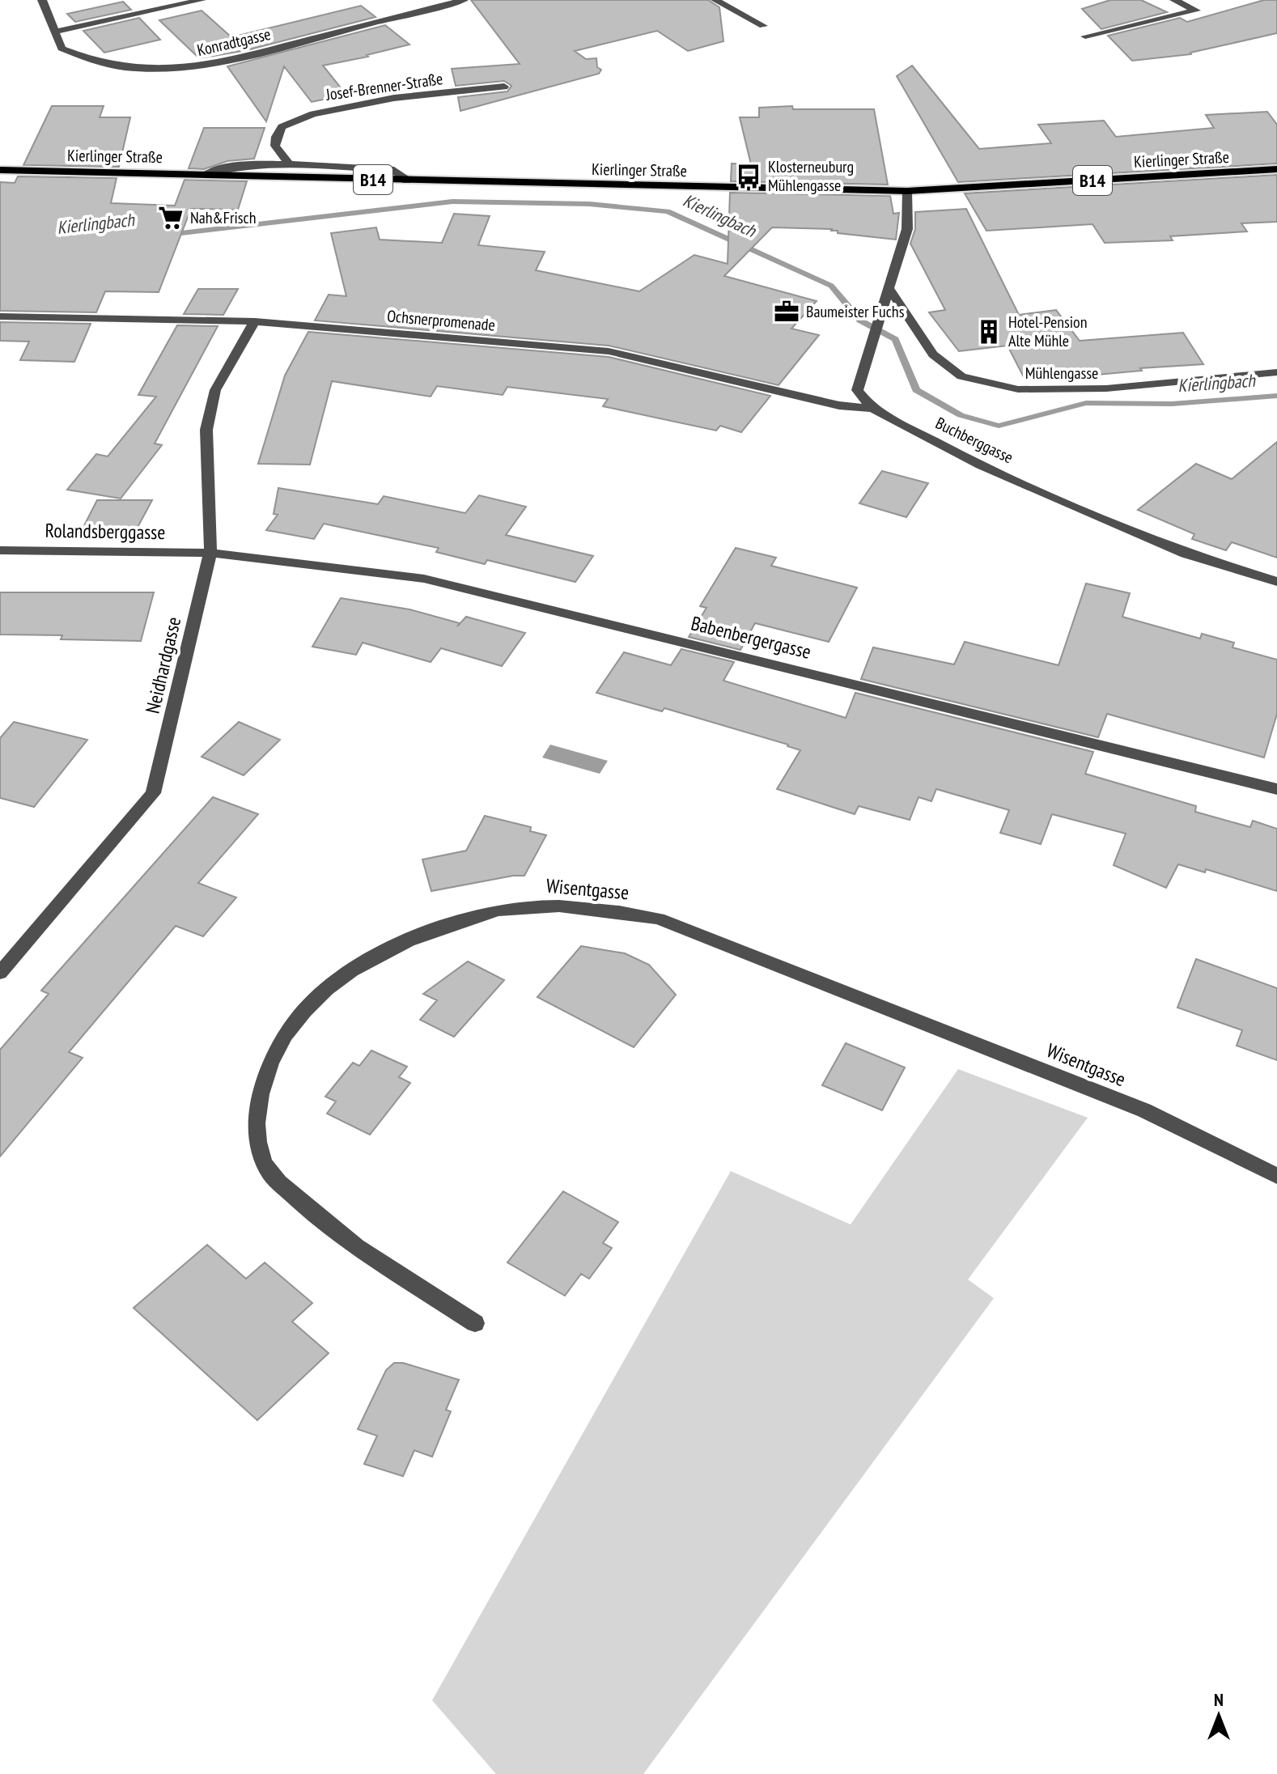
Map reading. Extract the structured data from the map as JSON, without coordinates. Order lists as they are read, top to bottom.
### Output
{
  "streets": {
    "main road": ["Kierlinger Straße", "B14"],
    "street": [
      "Konradtgasse",
      "Josef-Brenner-Straße",
      "Ochsnerpromenade",
      "Mühlengasse",
      "Buchberggasse",
      "Rolandsberggasse",
      "Babenbergergasse",
      "Neidhardgasse",
      "Wisentgasse"
    ]
  },
  "crossings": [
    ["Ochsnerpromenade", "Buchberggasse"],
    ["Ochsnerpromenade", "Neidhardgasse"],
    ["Rolandsberggasse", "Babenbergergasse"],
    ["Rolandsberggasse", "Neidhardgasse"],
    ["Babenbergergasse", "Neidhardgasse"]
  ],
  "water": ["Kierlingbach"],
  "places": {
    "bus stop": ["Klosterneuburg Mühlengasse"],
    "supermarket": ["Nah&Frisch"],
    "office": ["Baumeister Fuchs"],
    "building": ["Hotel-Pension Alte Mühle"]
  },
  "north": "top"
}
